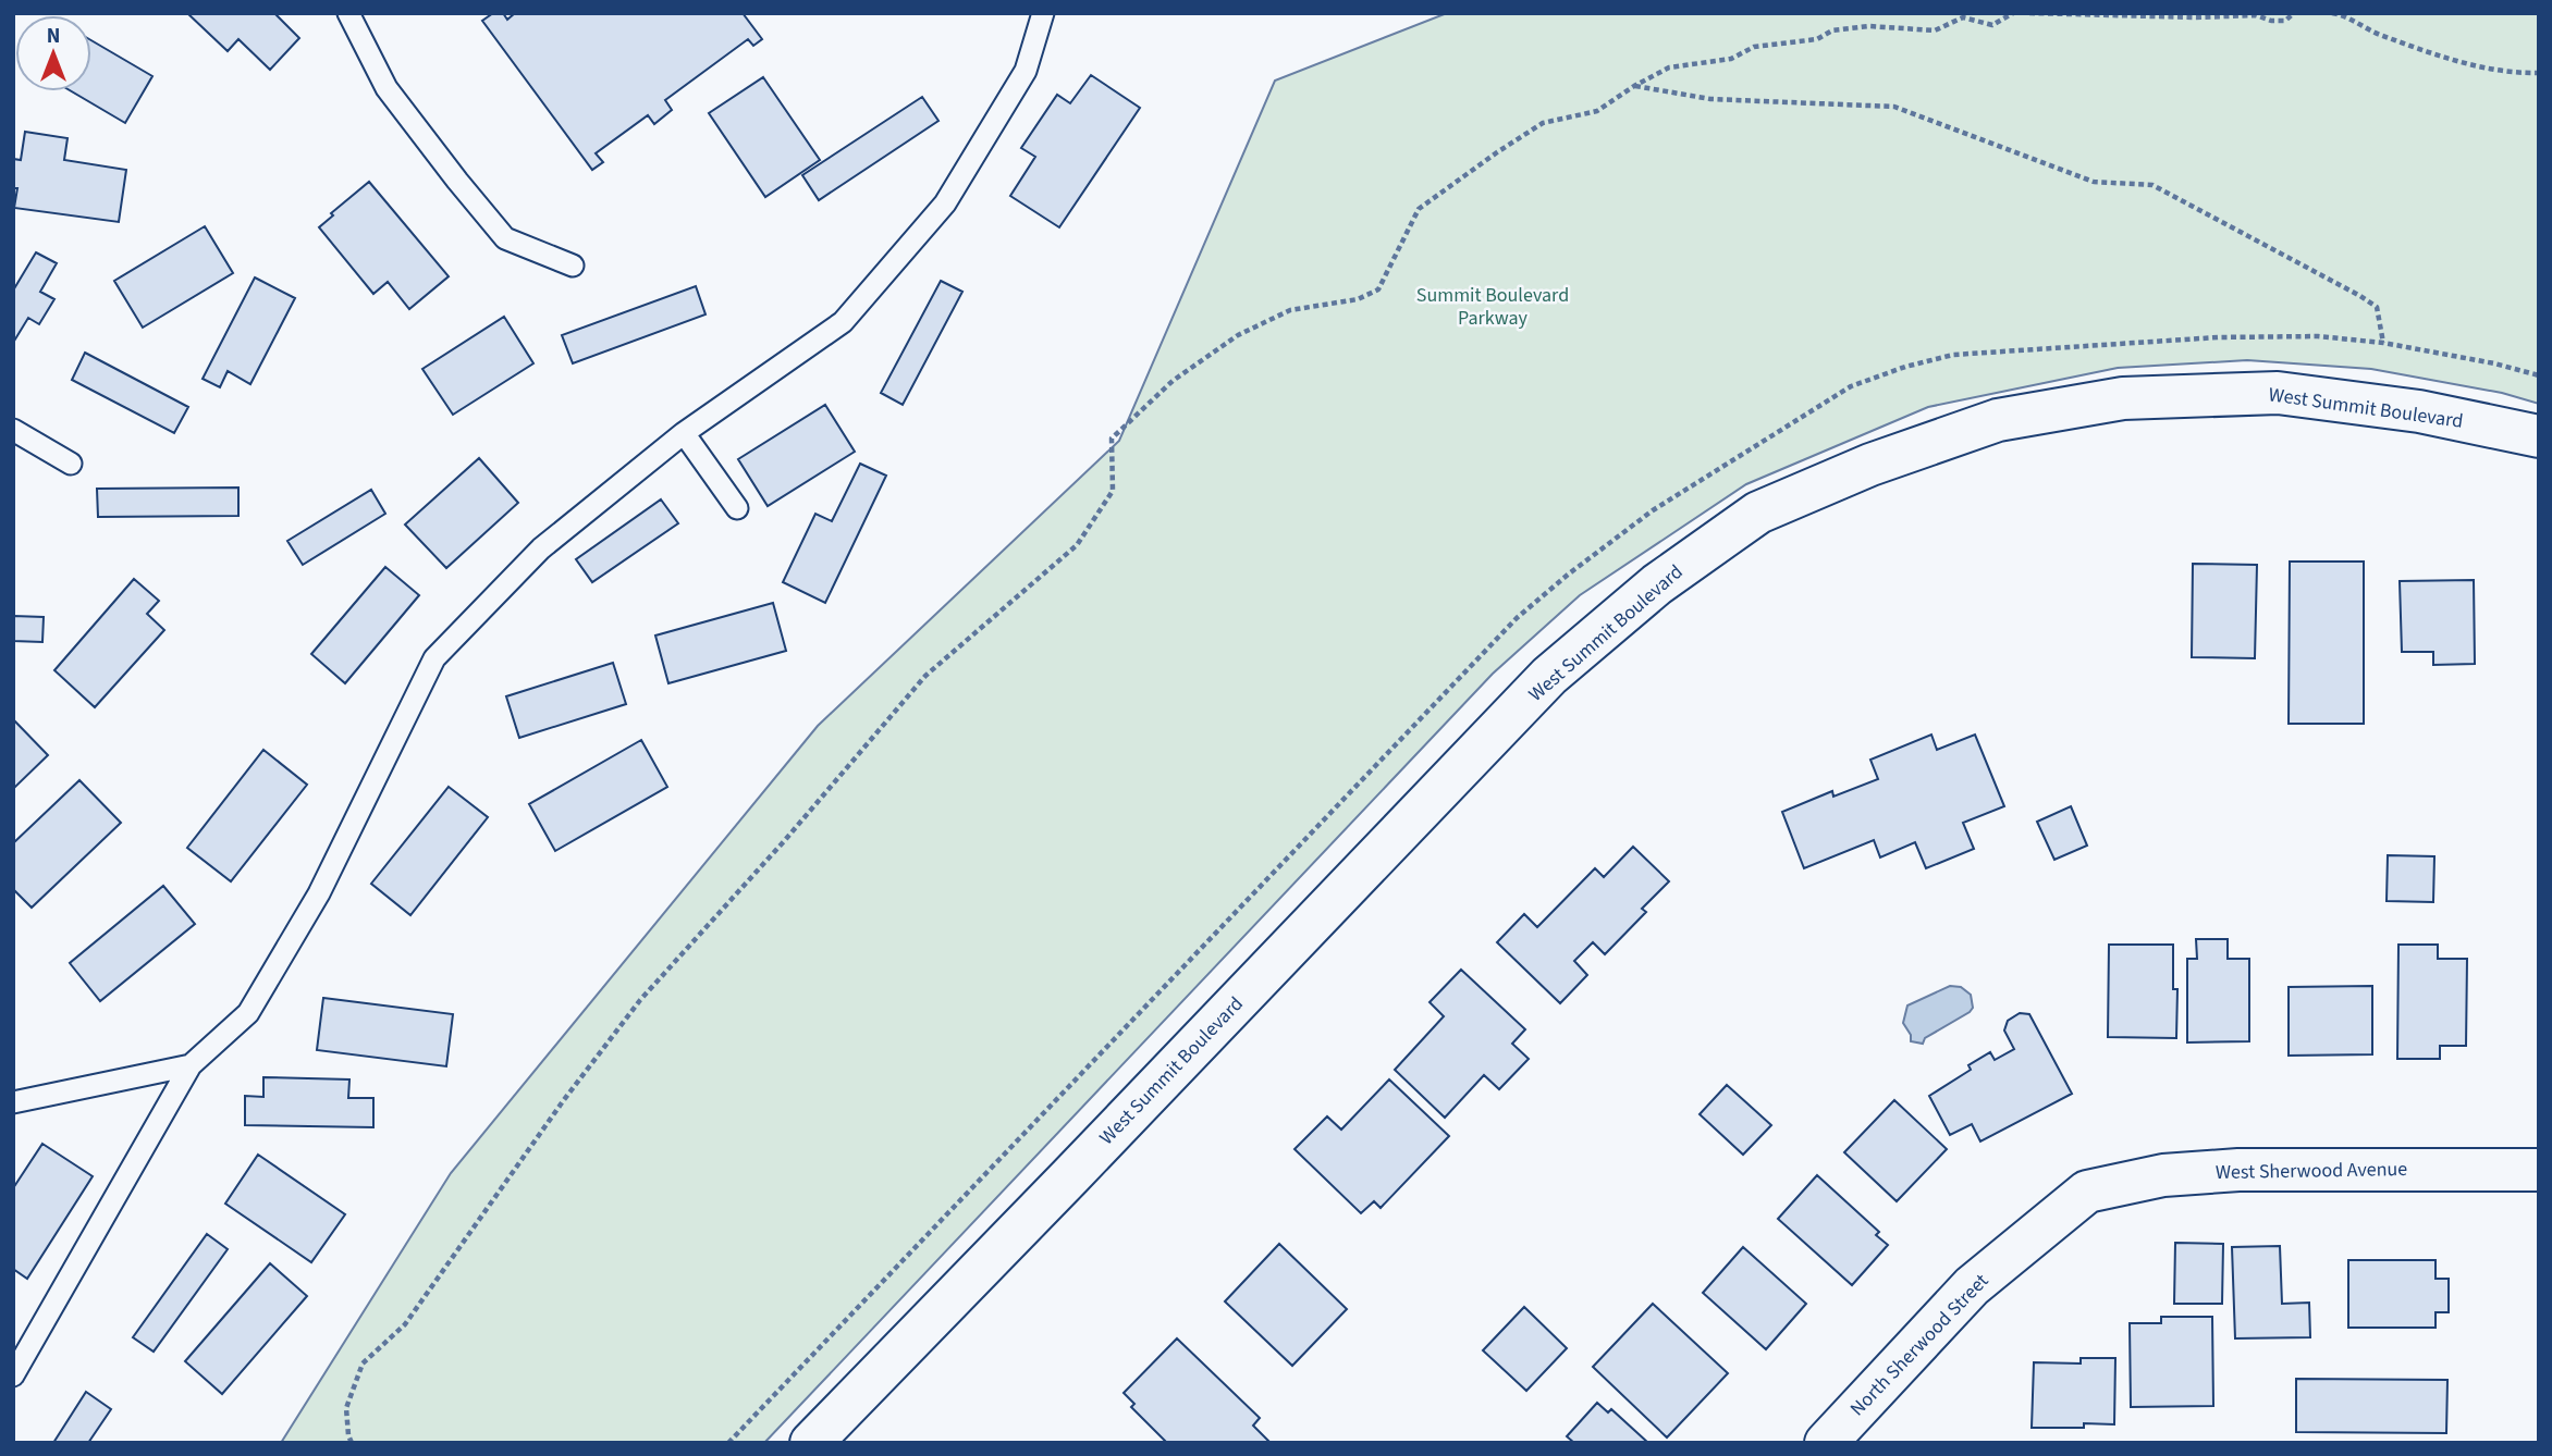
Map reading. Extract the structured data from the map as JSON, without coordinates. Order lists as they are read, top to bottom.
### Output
{
  "streets": {
    "street": ["West Summit Boulevard", "West Sherwood Avenue", "North Sherwood Street"]
  },
  "crossings": [
    ["West Sherwood Avenue", "North Sherwood Street"]
  ],
  "parks": ["Summit Boulevard Parkway"],
  "north": "top"
}
